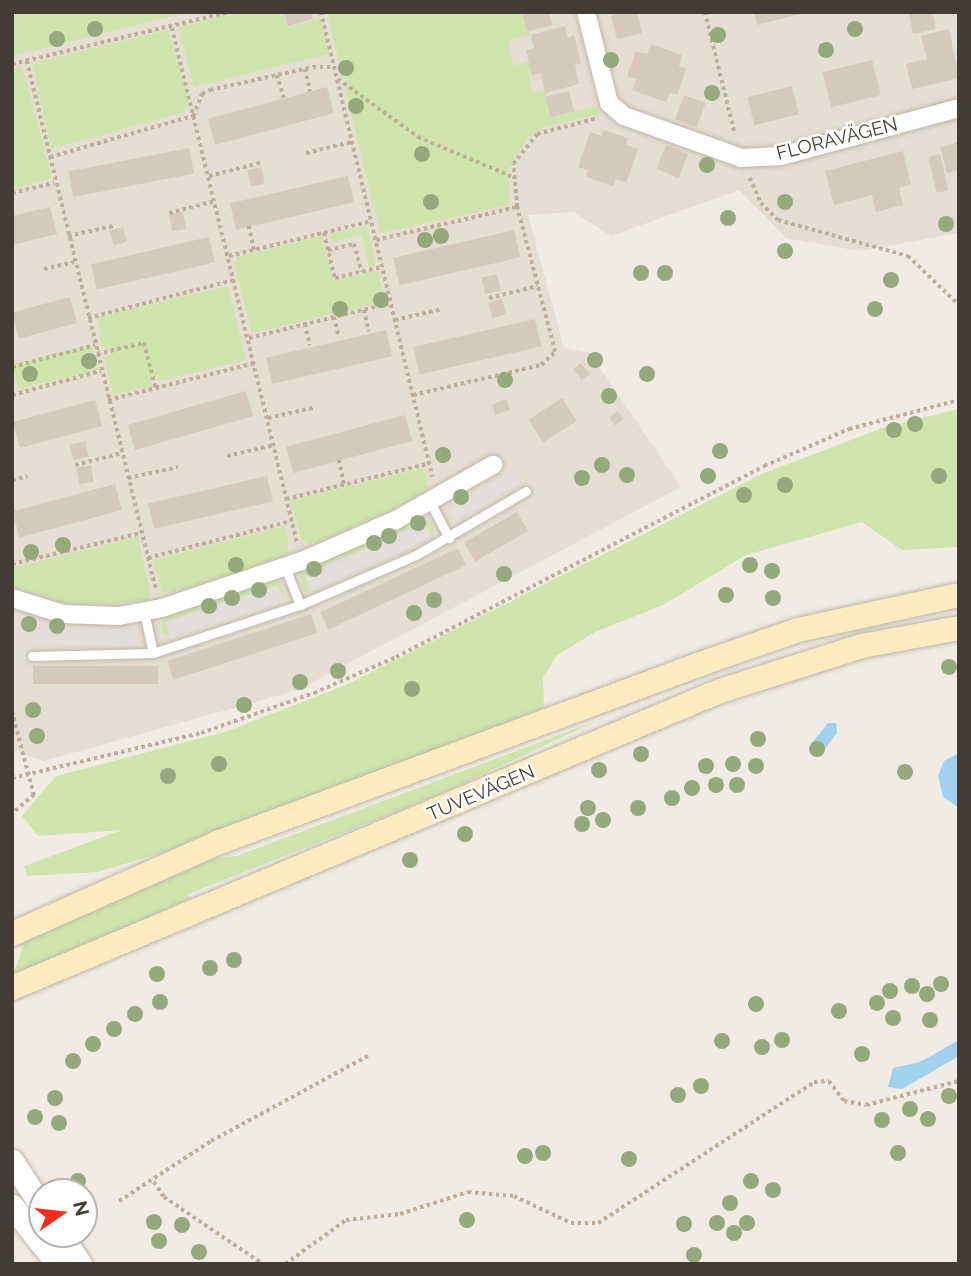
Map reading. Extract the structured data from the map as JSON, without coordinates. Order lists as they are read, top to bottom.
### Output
{
  "streets": {
    "main road": ["TUVEVÄGEN"],
    "street": ["FLORAVÄGEN"]
  },
  "north": "right"
}
